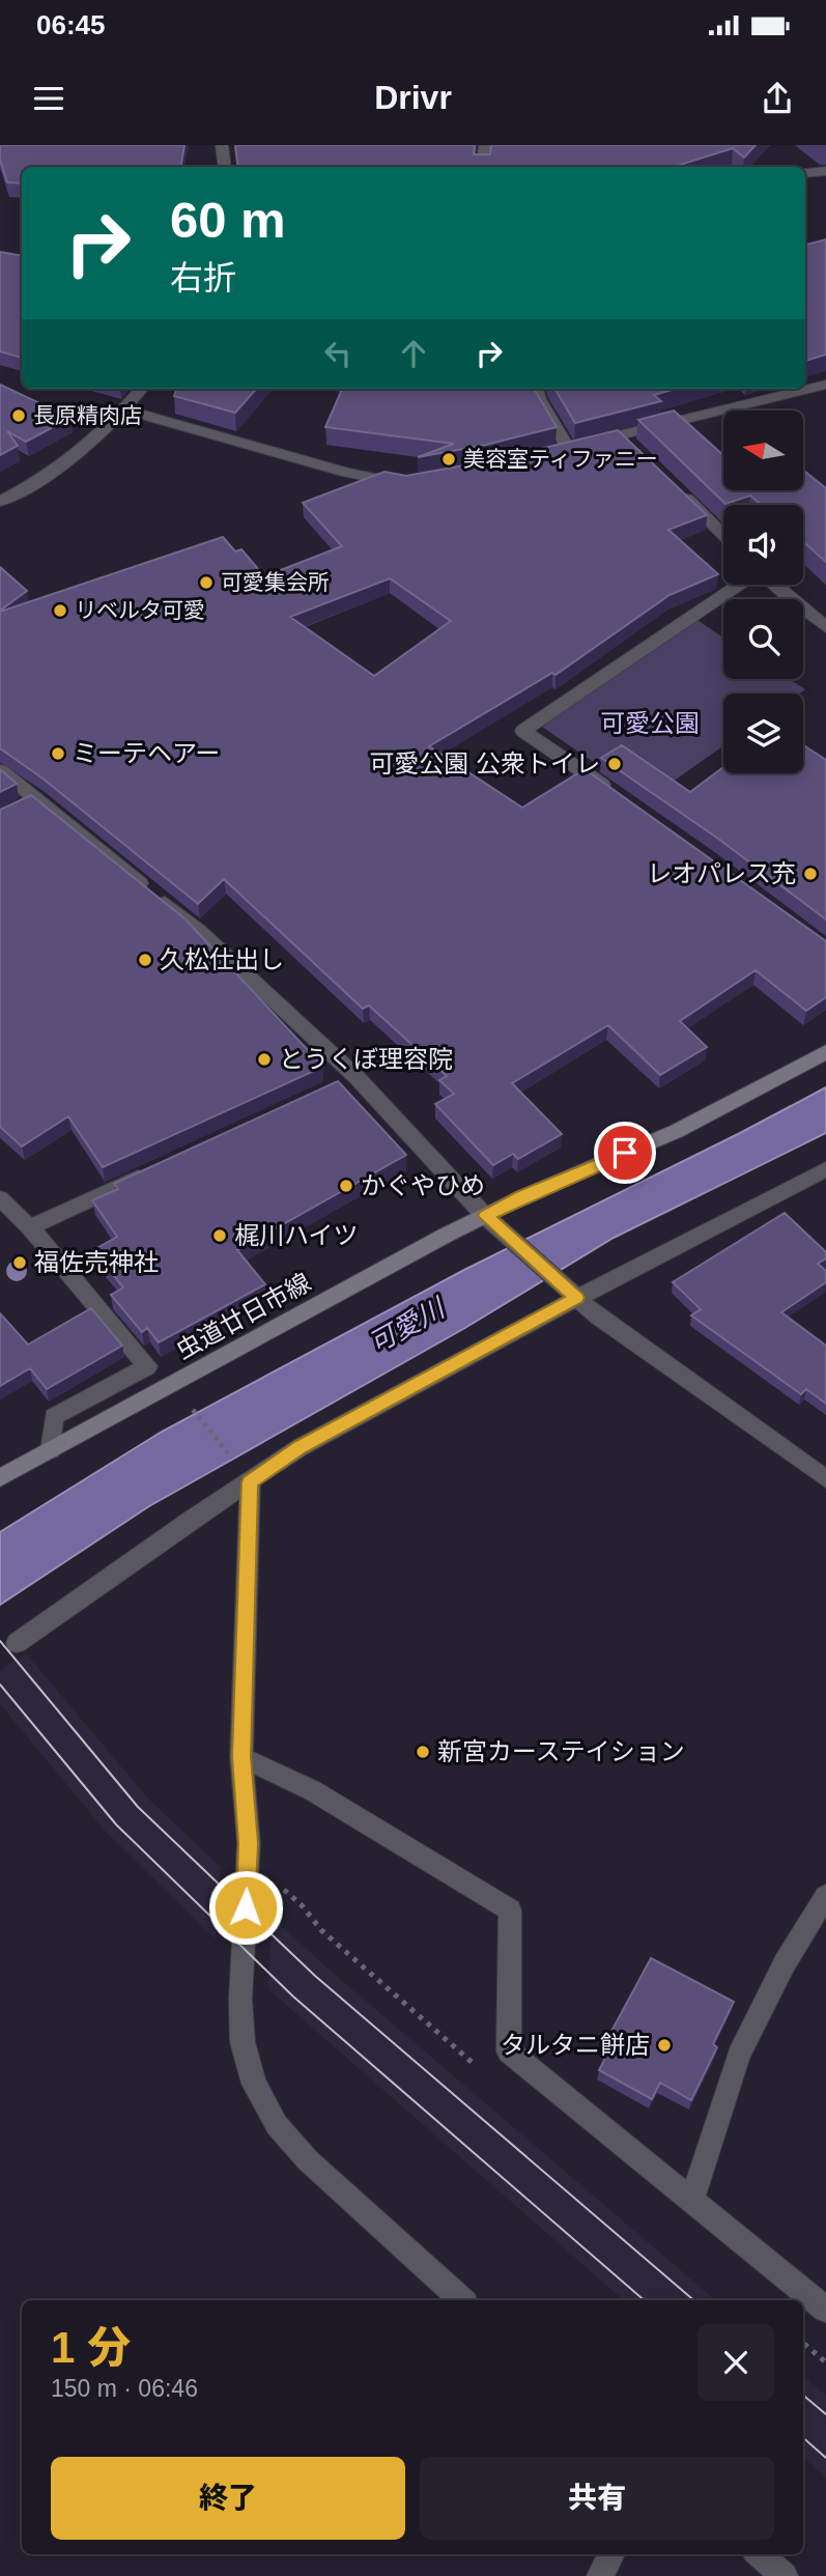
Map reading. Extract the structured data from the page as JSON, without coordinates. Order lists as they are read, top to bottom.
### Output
{
  "streets": {
    "main road": ["虫道廿日市線"]
  },
  "water": ["可愛川"],
  "parks": ["可愛公園"],
  "places": [
    "長原精肉店",
    "美容室ティファニー",
    "可愛集会所",
    "リベルタ可愛",
    "ミーテヘアー",
    "可愛公園 公衆トイレ",
    "レオパレス充",
    "久松仕出し",
    "とうくぼ理容院",
    "かぐやひめ",
    "梶川ハイツ",
    "福佐売神社",
    "新宮カーステイション",
    "タルタニ餅店"
  ],
  "north": "left",
  "page": {
    "status": "06:45",
    "header": "Drivr",
    "turn": ["60 m", "右折"],
    "heading": ["1 分", "150 m · 06:46"],
    "buttons": ["終了", "共有"]
  }
}
